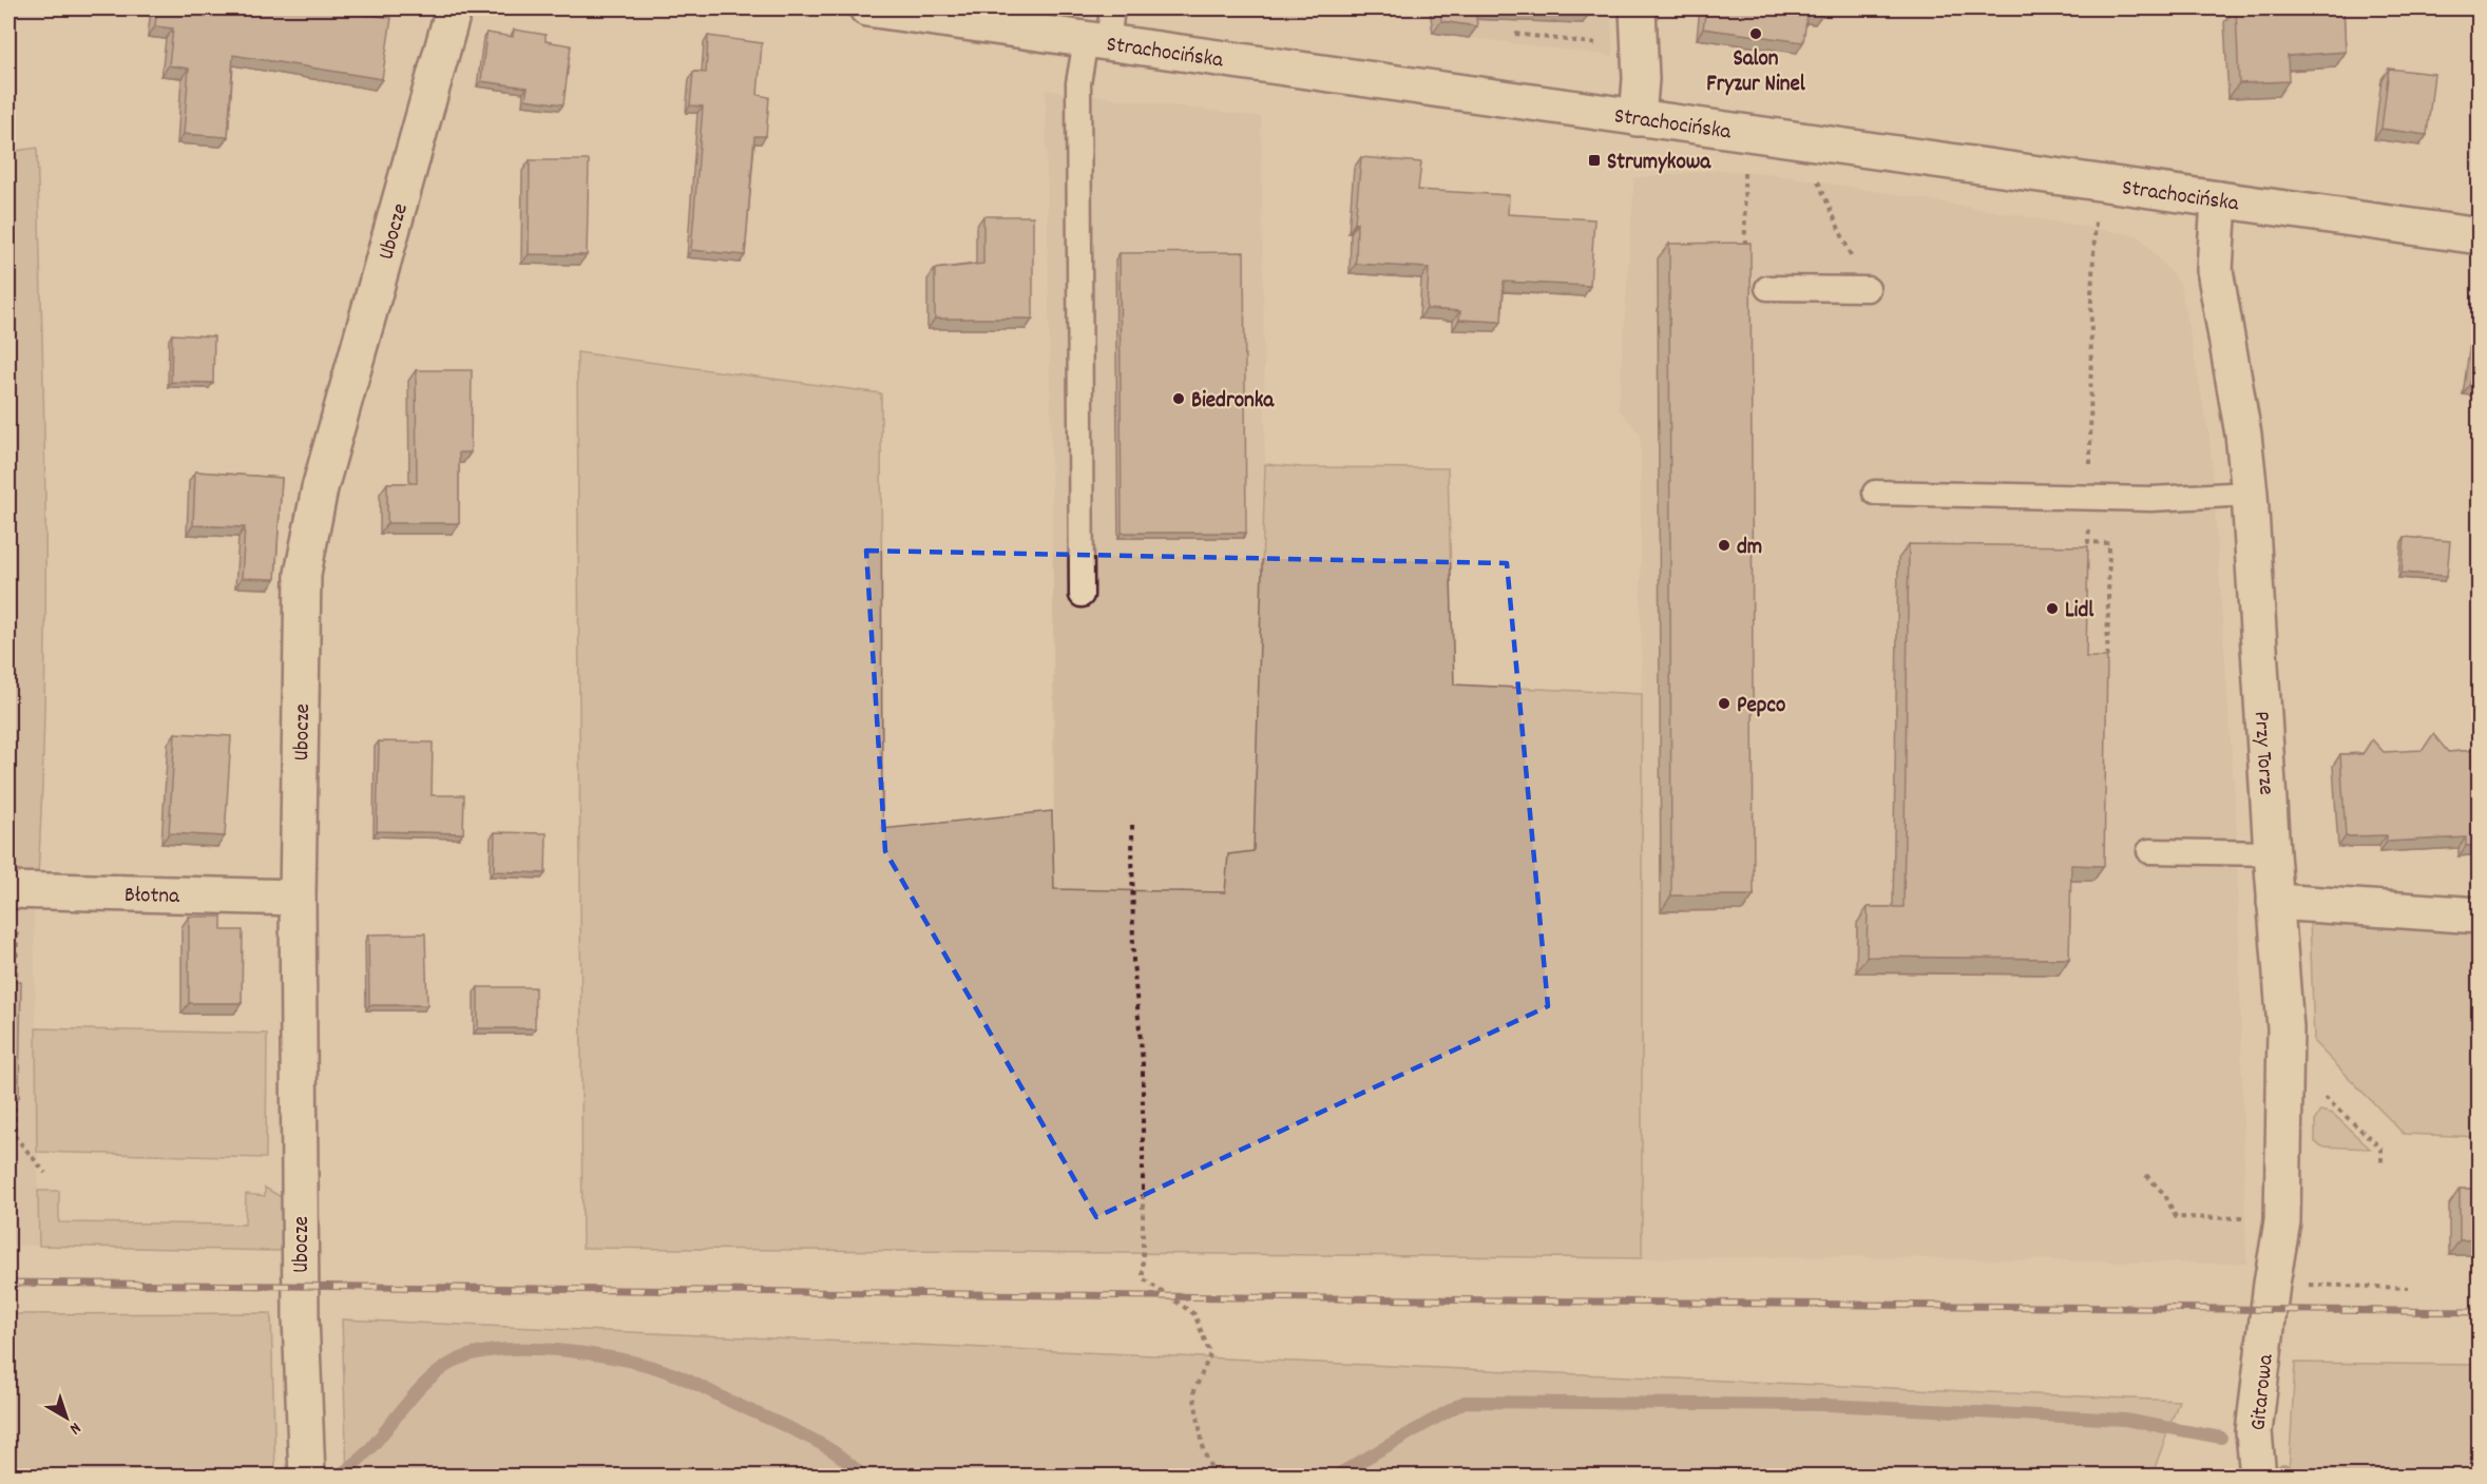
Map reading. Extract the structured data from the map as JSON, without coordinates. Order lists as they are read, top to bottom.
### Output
{
  "streets": {
    "street": [
      "Strachocińska",
      "Ubocze",
      "Przy Torze",
      "Błotna",
      "Gitarowa"
    ]
  },
  "crossings": [
    ["Strachocińska", "Przy Torze"],
    ["Ubocze", "Błotna"],
    ["Przy Torze", "Gitarowa"]
  ],
  "places": {
    "other": [
      "Salon Fryzur Ninel",
      "Biedronka",
      "dm",
      "Lidl",
      "Pepco"
    ],
    "transit": ["Strumykowa"]
  },
  "north": "bottom right"
}
